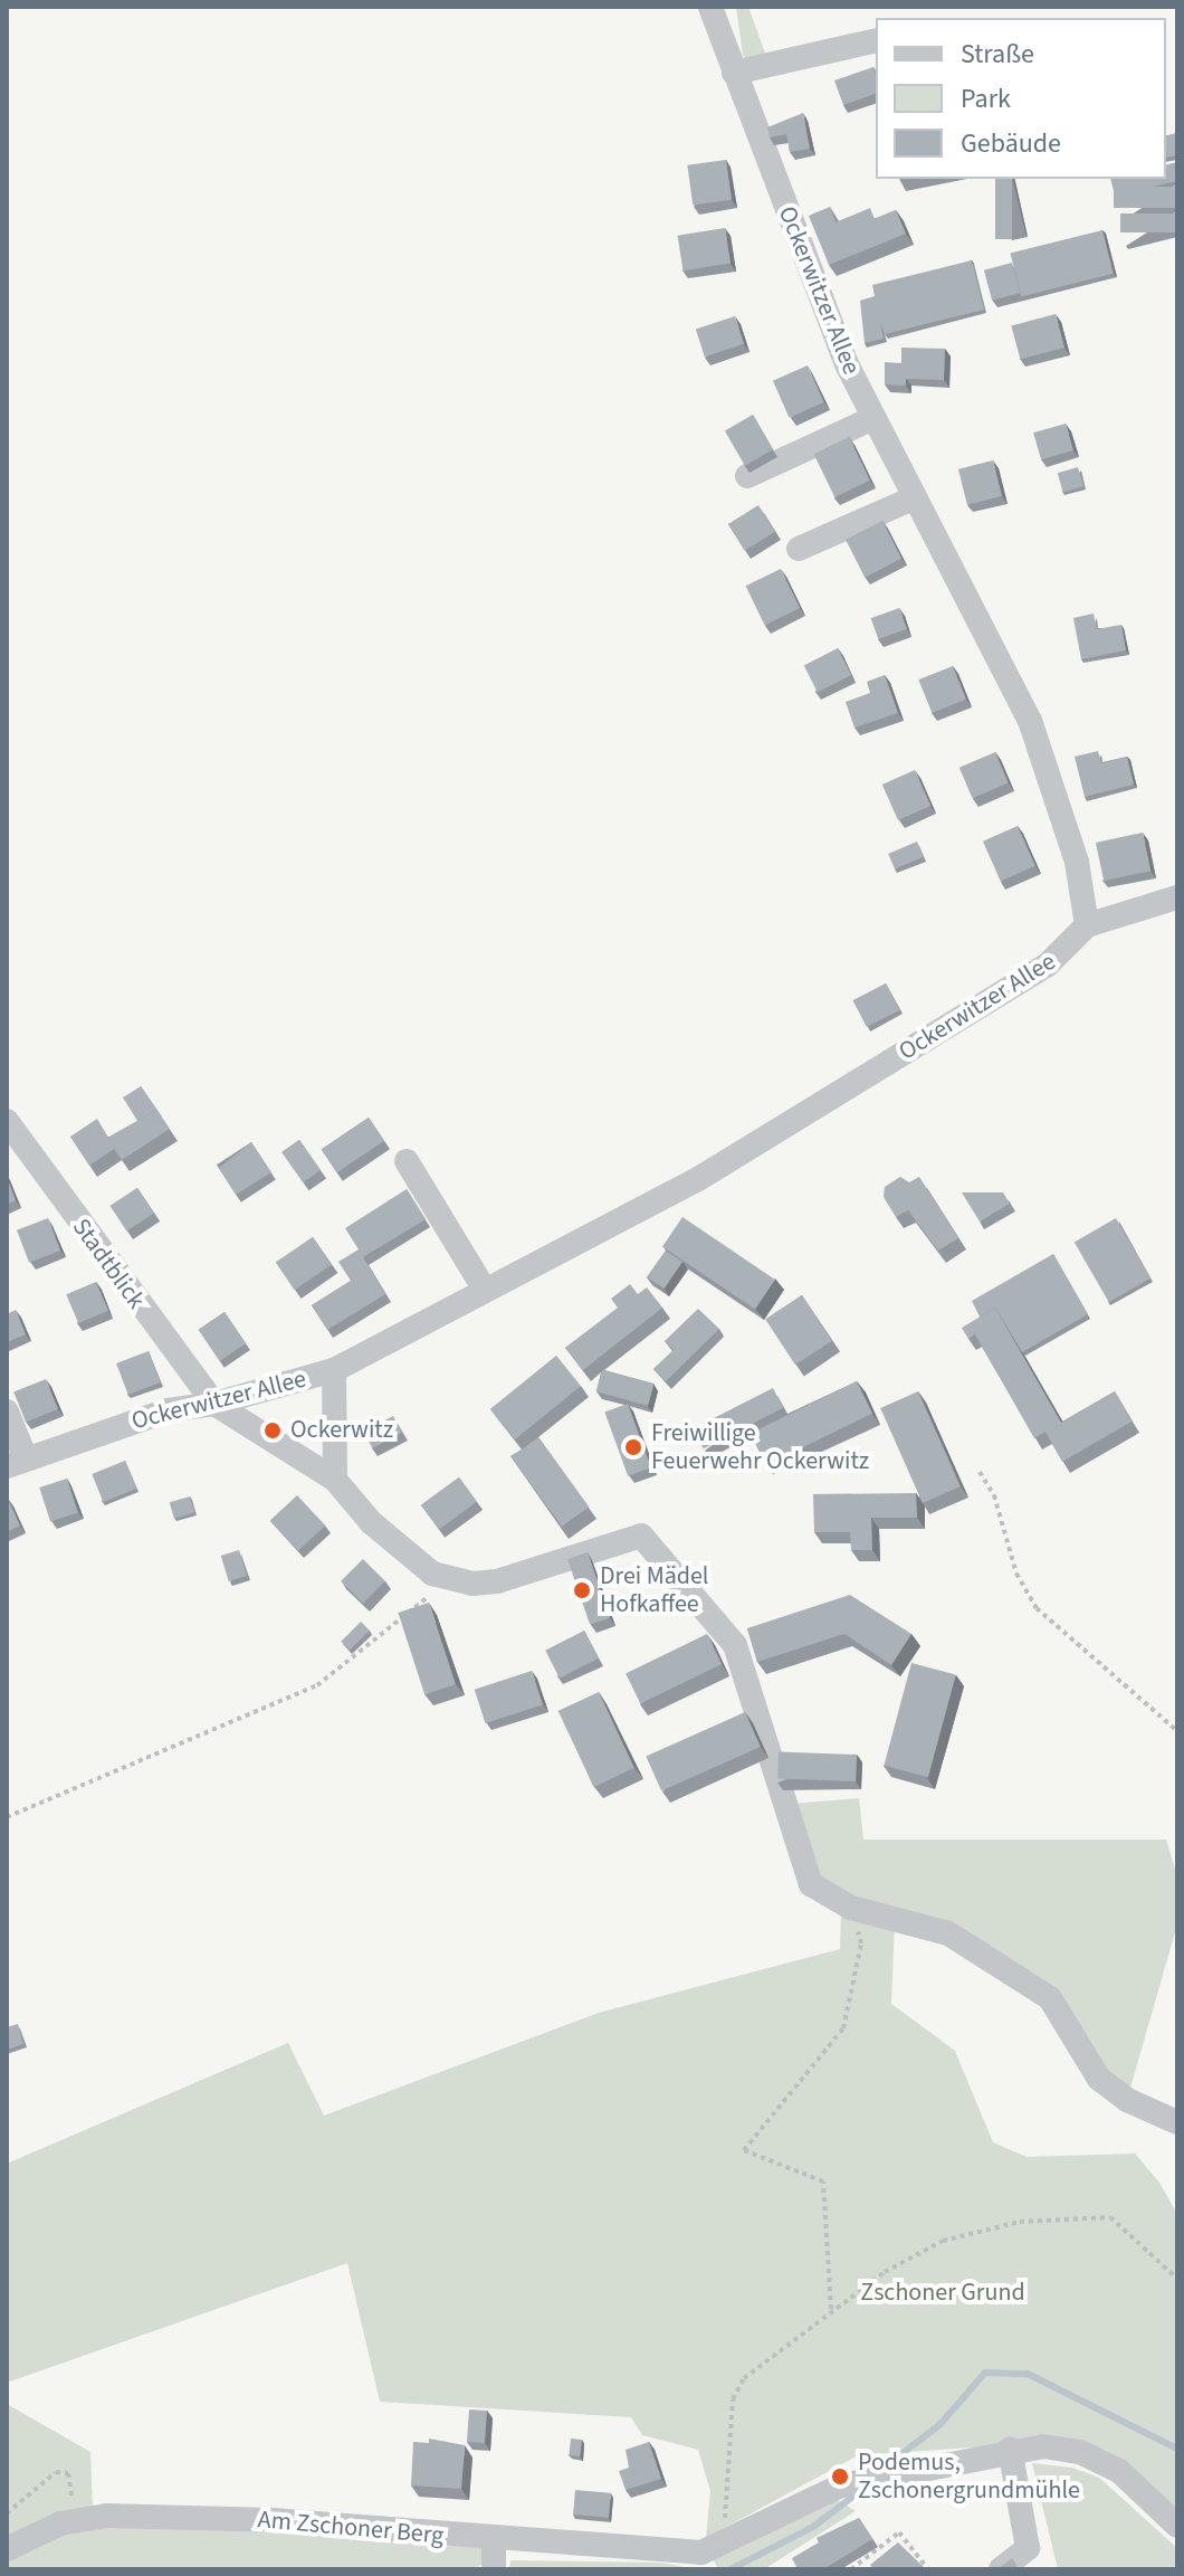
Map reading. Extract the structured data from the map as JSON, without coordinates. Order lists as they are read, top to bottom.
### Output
{
  "streets": {
    "street": ["Ockerwitzer Allee", "Stadtblick", "Am Zschoner Berg"]
  },
  "crossings": [
    ["Ockerwitzer Allee", "Stadtblick"]
  ],
  "parks": ["Zschoner Grund"],
  "places": [
    "Ockerwitz",
    "Freiwillige Feuerwehr Ockerwitz",
    "Drei Mädel Hofkaffee",
    "Podemus, Zschonergrundmühle"
  ],
  "legend": ["Straße", "Park", "Gebäude"]
}
